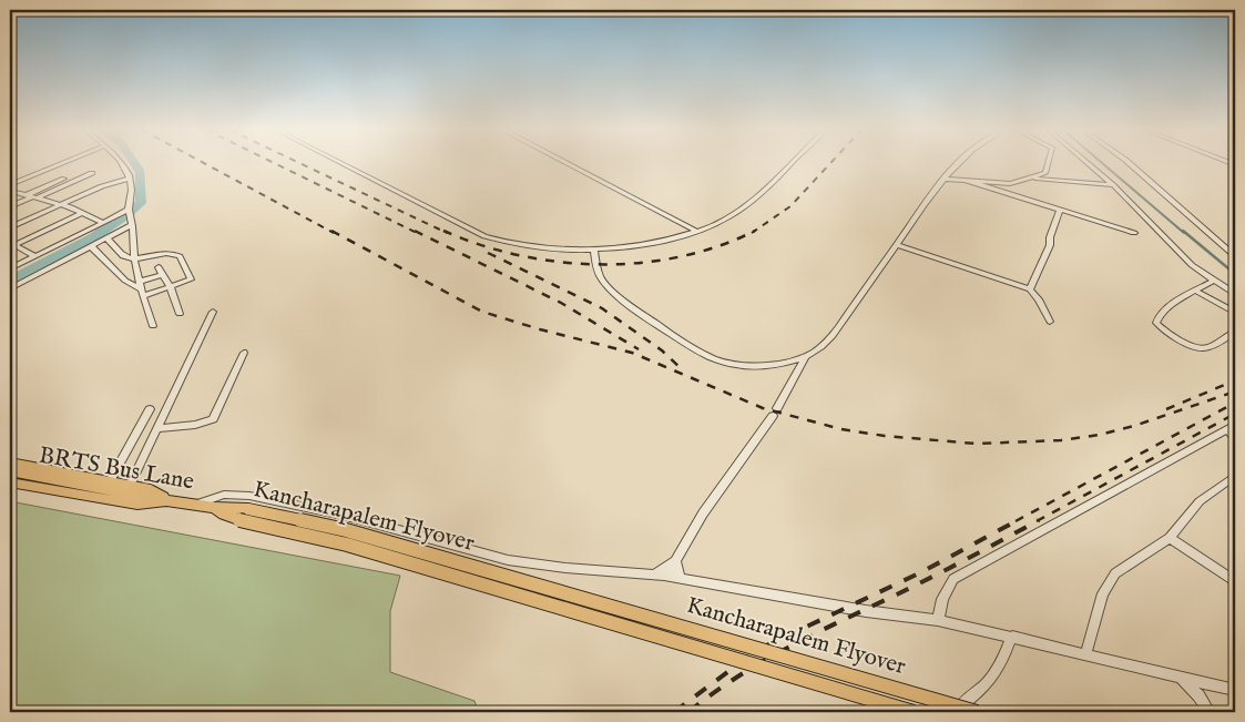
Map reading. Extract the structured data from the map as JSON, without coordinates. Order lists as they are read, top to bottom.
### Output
{
  "streets": {
    "main road": ["BRTS Bus Lane", "Kancharapalem Flyover"]
  },
  "crossings": [
    ["BRTS Bus Lane", "Kancharapalem Flyover"]
  ]
}
